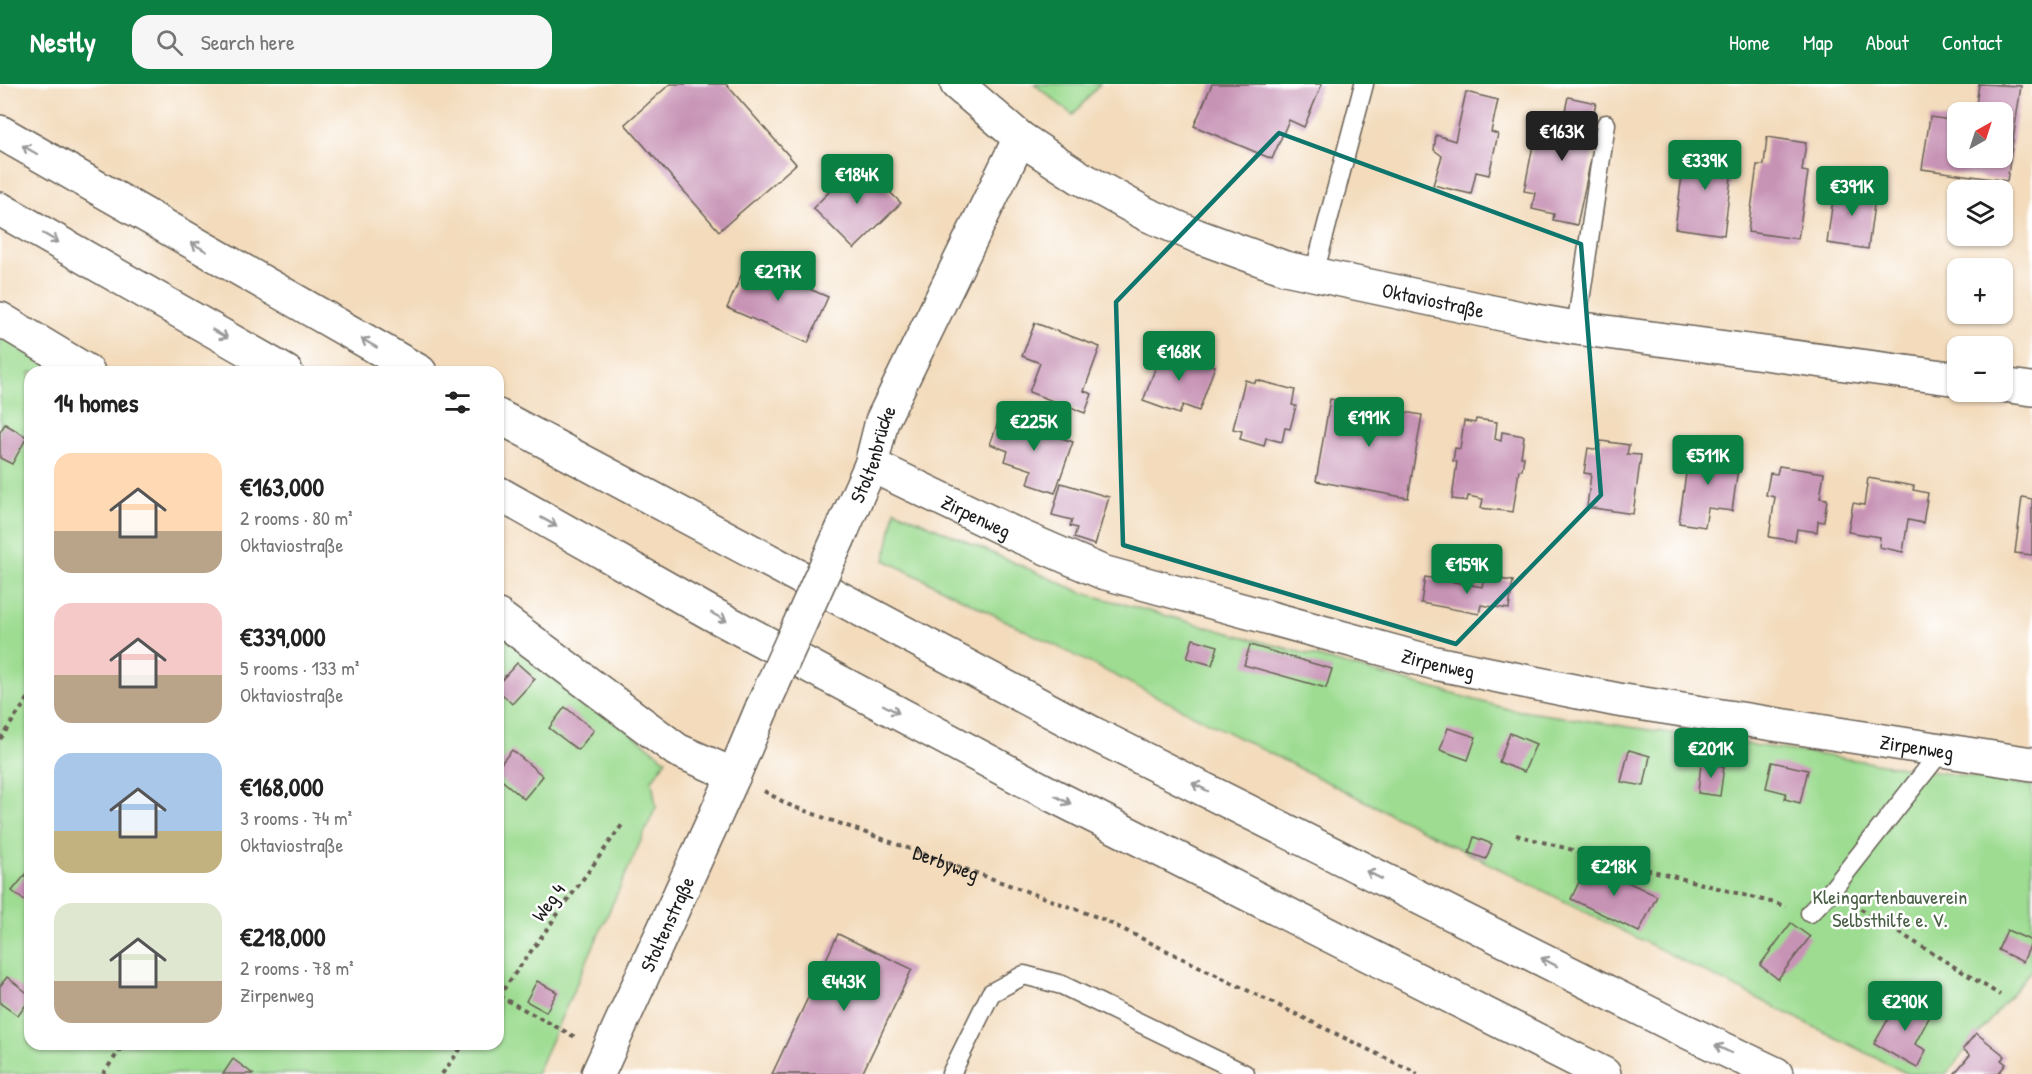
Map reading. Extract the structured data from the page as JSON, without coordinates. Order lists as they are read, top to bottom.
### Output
{
  "streets": {
    "main road": [
      "Oktaviostraße",
      "Stoltenbrücke",
      "Zirpenweg",
      "Stoltenstraße"
    ],
    "path": ["Derbyweg", "Weg 4"]
  },
  "crossings": [
    ["Oktaviostraße", "Stoltenbrücke"],
    ["Stoltenbrücke", "Zirpenweg"],
    ["Stoltenbrücke", "Derbyweg"],
    ["Stoltenbrücke", "Stoltenstraße"],
    ["Derbyweg", "Stoltenstraße"]
  ],
  "parks": ["Kleingartenbauverein Selbsthilfe e. V."],
  "north": "top right",
  "page": {
    "header": "Nestly",
    "search": "Search here",
    "nav": [
      "Home",
      "Map",
      "About",
      "Contact"
    ],
    "map_buttons": ["+", "−"],
    "price": [
      "€163K",
      "€339K",
      "€184K",
      "€391K",
      "€217K",
      "€168K",
      "€191K",
      "€225K",
      "€511K",
      "€159K",
      "€201K",
      "€218K",
      "€443K",
      "€290K"
    ],
    "heading": "14 homes",
    "list": [
      {
        "name": "€163,000",
        "note": "2 rooms · 80 m² · Oktaviostraße"
      },
      {
        "name": "€339,000",
        "note": "5 rooms · 133 m² · Oktaviostraße"
      },
      {
        "name": "€168,000",
        "note": "3 rooms · 74 m² · Oktaviostraße"
      },
      {
        "name": "€218,000",
        "note": "2 rooms · 78 m² · Zirpenweg"
      }
    ]
  }
}
